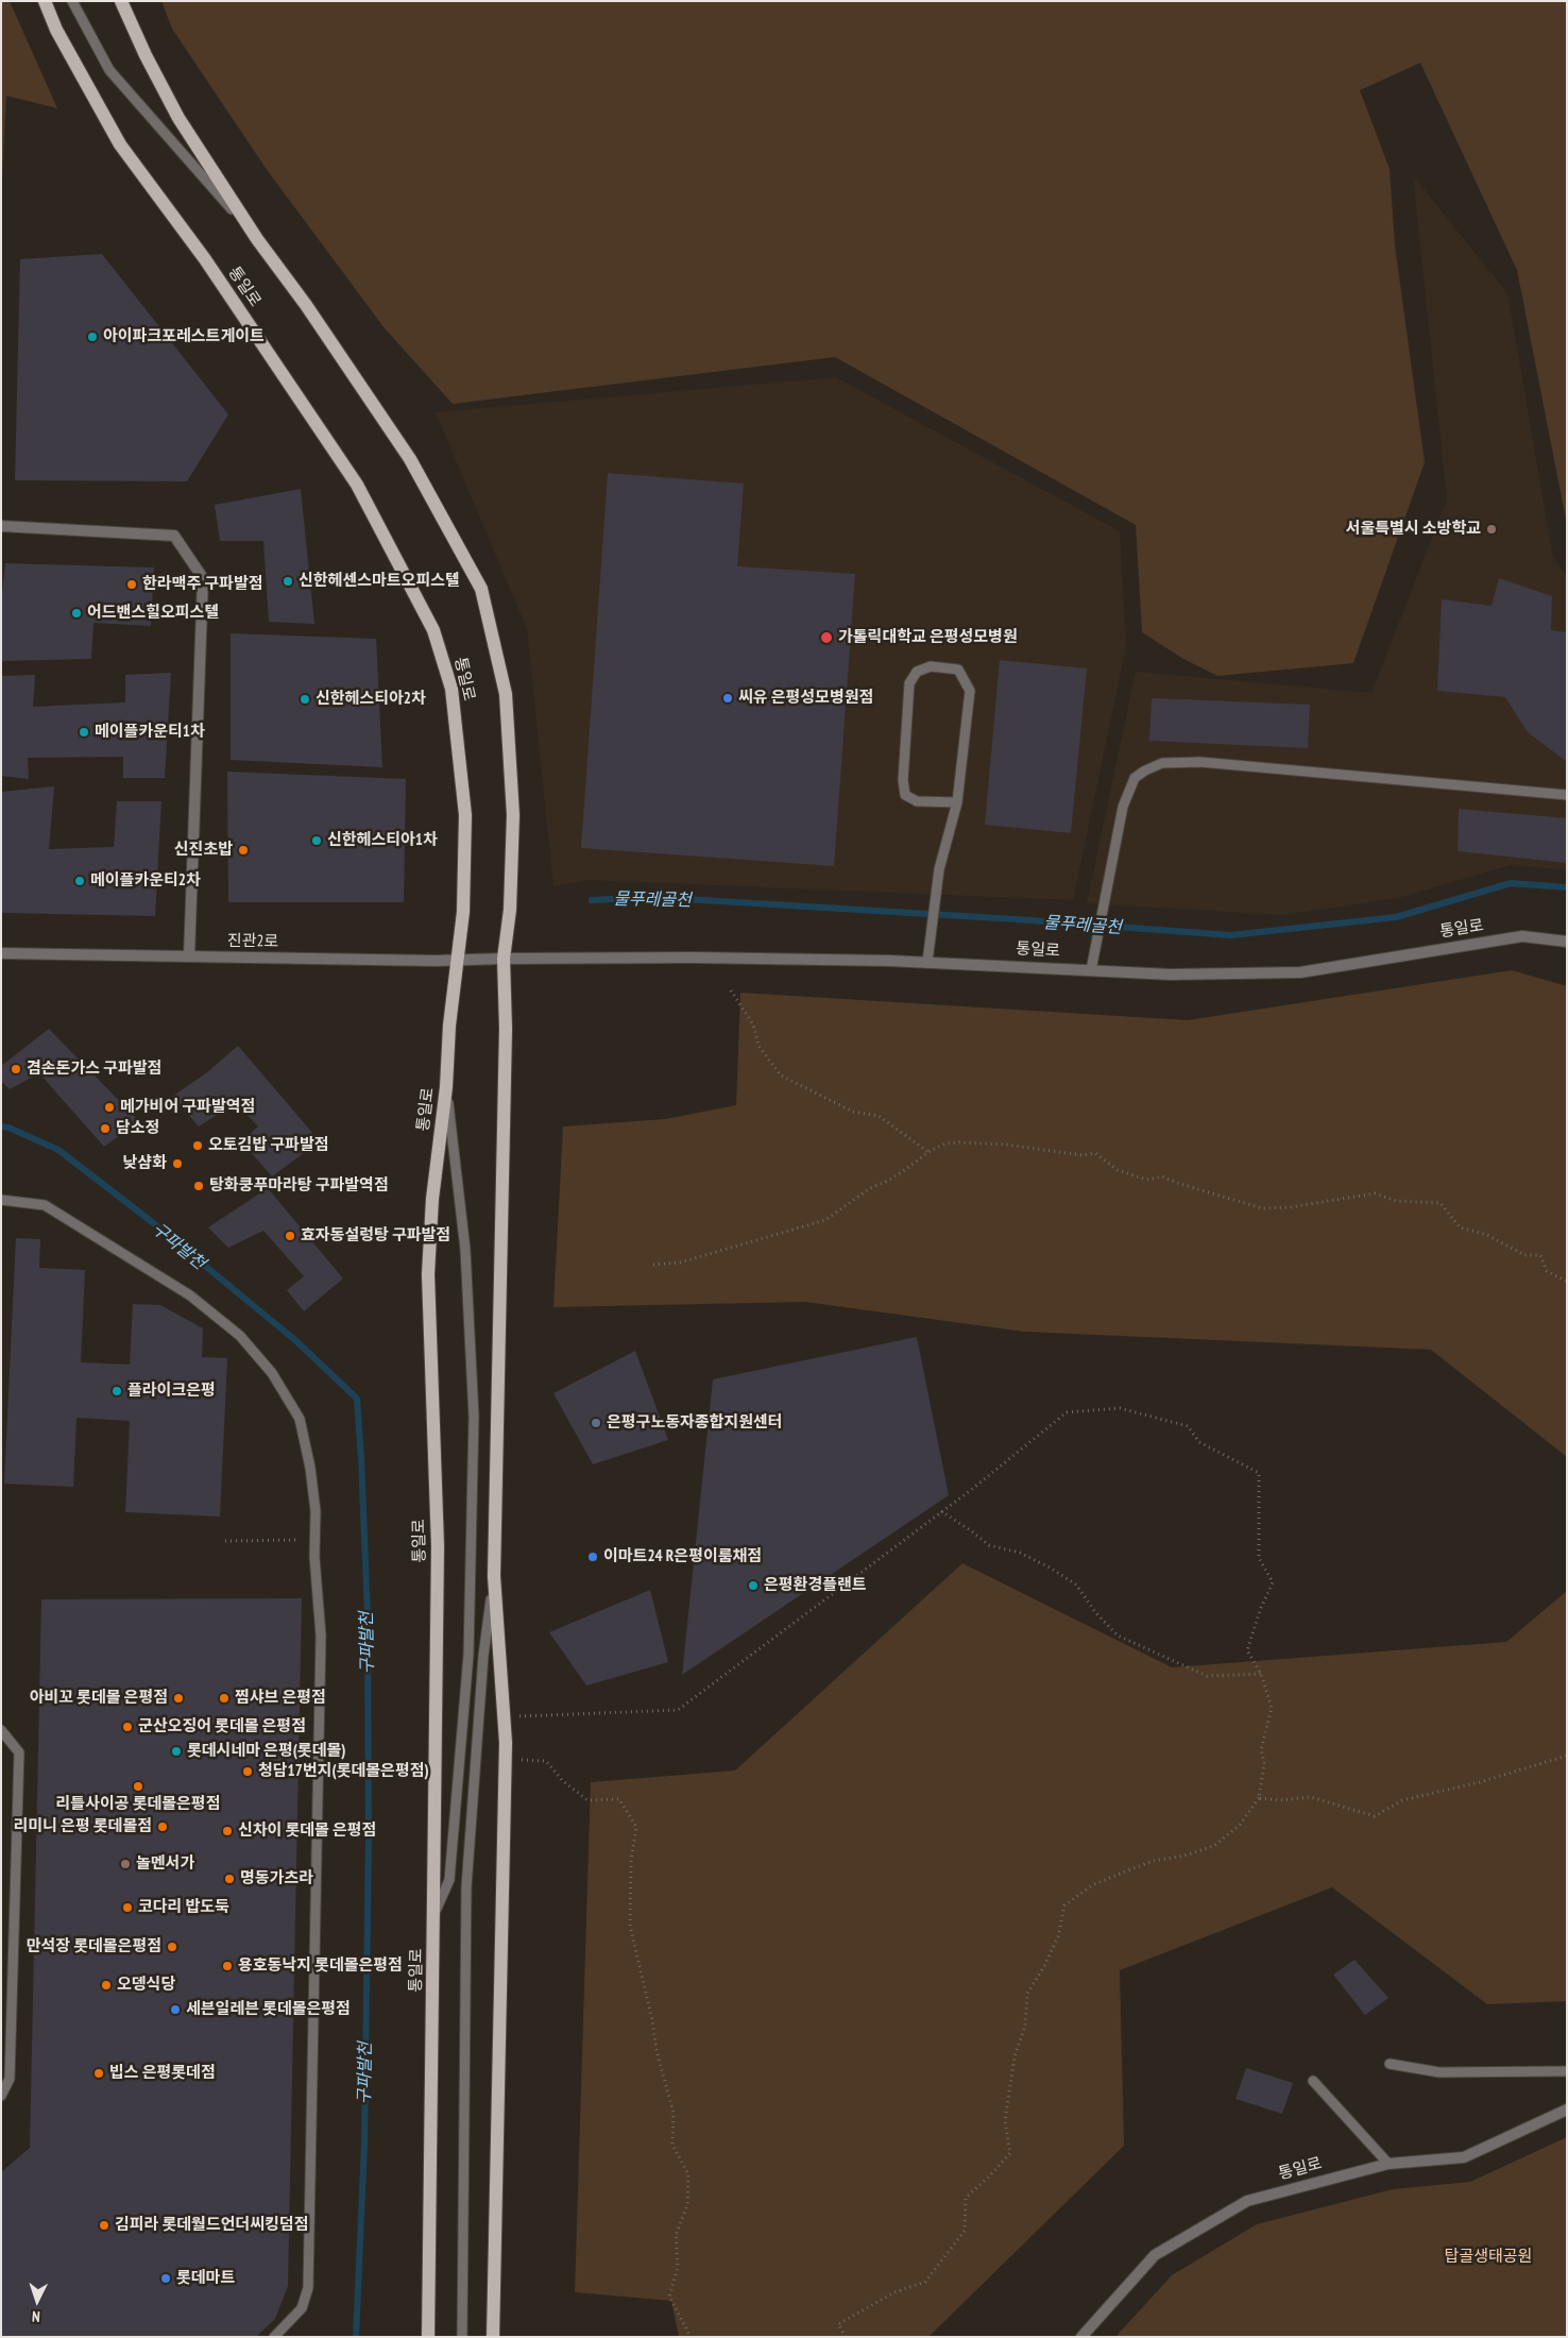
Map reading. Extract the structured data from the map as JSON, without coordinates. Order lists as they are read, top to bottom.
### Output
{
  "streets": {
    "main road": ["통일로"],
    "street": ["진관2로"]
  },
  "crossings": [
    ["통일로", "진관2로"]
  ],
  "water": ["물푸레골천", "구파발천"],
  "parks": ["탑골생태공원"],
  "places": [
    "아이파크포레스트게이트",
    "서울특별시 소방학교",
    "신한헤센스마트오피스텔",
    "한라맥주 구파발점",
    "어드밴스힐오피스텔",
    "가톨릭대학교 은평성모병원",
    "씨유 은평성모병원점",
    "신한헤스티아2차",
    "메이플카운티1차",
    "신한헤스티아1차",
    "신진초밥",
    "메이플카운티2차",
    "겸손돈가스 구파발점",
    "메가비어 구파발역점",
    "담소정",
    "오토김밥 구파발점",
    "낮샴화",
    "탕화쿵푸마라탕 구파발역점",
    "효자동설렁탕 구파발점",
    "플라이크은평",
    "은평구노동자종합지원센터",
    "이마트24 R은평이룸채점",
    "은평환경플랜트",
    "아비꼬 롯데몰 은평점",
    "찜샤브 은평점",
    "군산오징어 롯데몰 은평점",
    "롯데시네마 은평(롯데몰)",
    "청담17번지(롯데몰은평점)",
    "리틀사이공 롯데몰은평점",
    "리미니 은평 롯데몰점",
    "신차이 롯데몰 은평점",
    "놀멘서가",
    "명동가츠라",
    "코다리 밥도둑",
    "만석장 롯데몰은평점",
    "용호동낙지 롯데몰은평점",
    "오뎅식당",
    "세븐일레븐 롯데몰은평점",
    "빕스 은평롯데점",
    "김피라 롯데월드언더씨킹덤점",
    "롯데마트"
  ],
  "north": "bottom"
}
